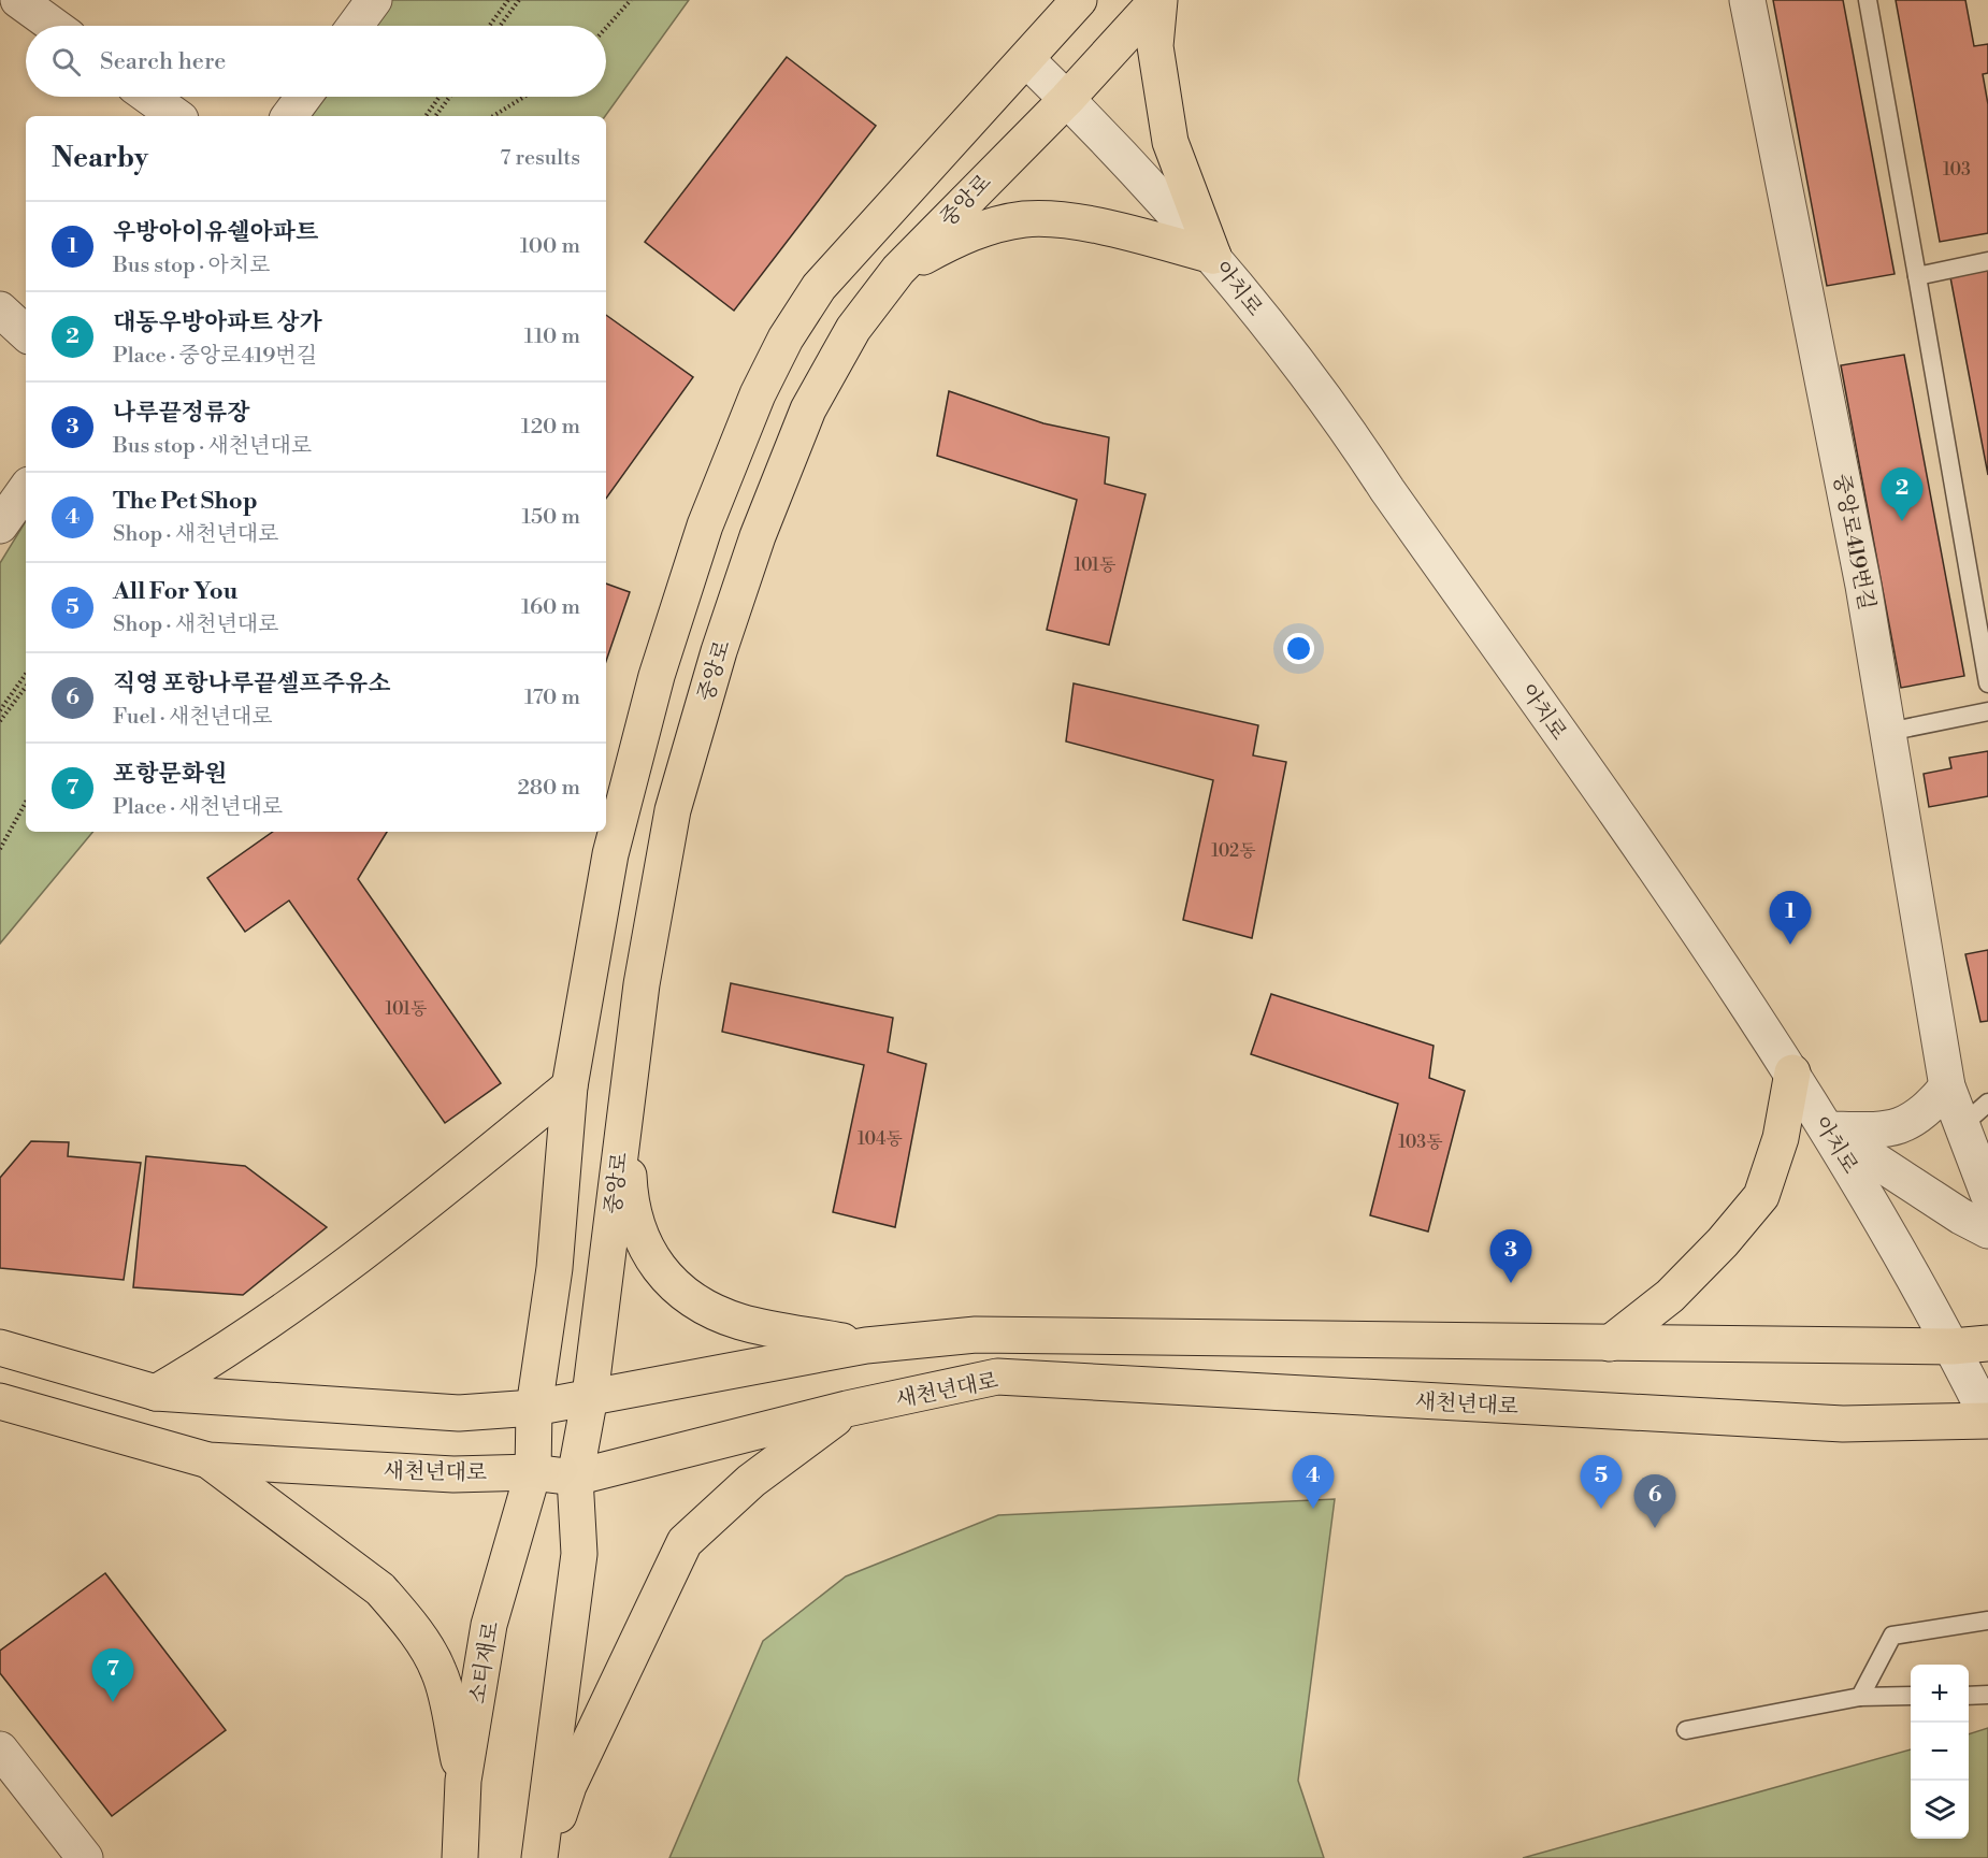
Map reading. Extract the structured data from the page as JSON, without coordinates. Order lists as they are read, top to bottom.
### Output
{
  "streets": {
    "main road": ["중앙로", "새천년대로", "소티재로"],
    "street": ["아치로", "중앙로419번길"]
  },
  "crossings": [
    ["중앙로", "아치로"],
    ["중앙로", "새천년대로"],
    ["아치로", "새천년대로"],
    ["새천년대로", "소티재로"]
  ],
  "house_numbers": [
    "103",
    "101동",
    "102동",
    "101동",
    "104동",
    "103동"
  ],
  "page": {
    "search": "Search here",
    "heading": ["Nearby", "7 results"],
    "list": [
      {
        "mark": "1",
        "name": "우방아이유쉘아파트",
        "note": "Bus stop · 아치로",
        "value": "100 m"
      },
      {
        "mark": "2",
        "name": "대동우방아파트 상가",
        "note": "Place · 중앙로419번길",
        "value": "110 m"
      },
      {
        "mark": "3",
        "name": "나루끝정류장",
        "note": "Bus stop · 새천년대로",
        "value": "120 m"
      },
      {
        "mark": "4",
        "name": "The Pet Shop",
        "note": "Shop · 새천년대로",
        "value": "150 m"
      },
      {
        "mark": "5",
        "name": "All For You",
        "note": "Shop · 새천년대로",
        "value": "160 m"
      },
      {
        "mark": "6",
        "name": "직영 포항나루끝셀프주유소",
        "note": "Fuel · 새천년대로",
        "value": "170 m"
      },
      {
        "mark": "7",
        "name": "포항문화원",
        "note": "Place · 새천년대로",
        "value": "280 m"
      }
    ],
    "pins": [
      "2",
      "1",
      "3",
      "4",
      "5",
      "6",
      "7"
    ],
    "map_buttons": ["+", "−"]
  }
}
